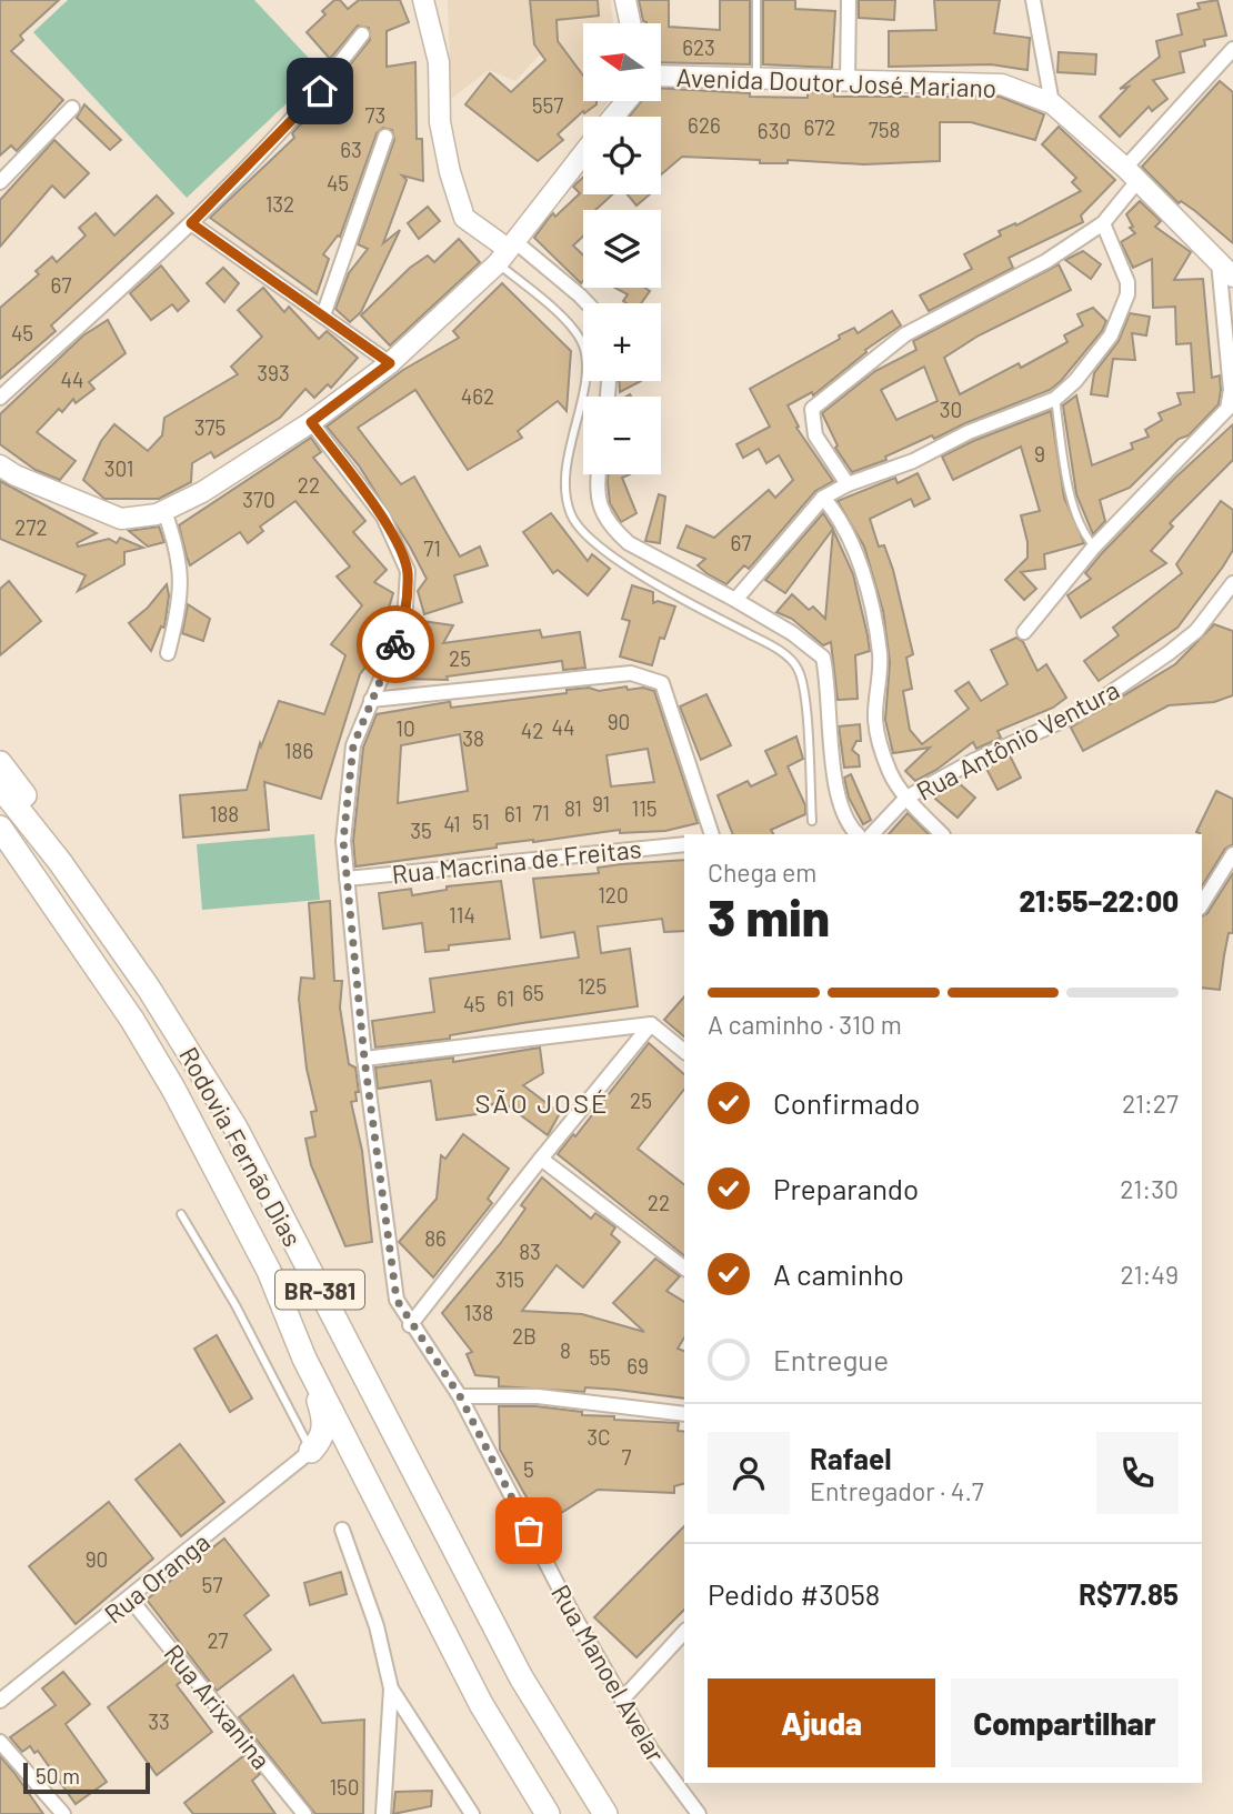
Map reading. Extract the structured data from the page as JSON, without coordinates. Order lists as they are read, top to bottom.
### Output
{
  "streets": {
    "highway": ["Rodovia Fernão Dias", "BR-381"],
    "street": [
      "Avenida Doutor José Mariano",
      "Rua Antônio Ventura",
      "Rua Macrina de Freitas",
      "Rua Oranga",
      "Rua Manoel Avelar",
      "Rua Arixanina"
    ]
  },
  "crossings": [
    ["Rua Macrina de Freitas", "Rua Manoel Avelar"],
    ["Rua Oranga", "Rua Arixanina"]
  ],
  "districts": ["SÃO JOSÉ"],
  "house_numbers": [
    "623",
    "557",
    "73",
    "626",
    "672",
    "758",
    "630",
    "63",
    "45",
    "132",
    "67",
    "45",
    "393",
    "44",
    "462",
    "30",
    "375",
    "9",
    "301",
    "22",
    "370",
    "272",
    "67",
    "71",
    "25",
    "90",
    "44",
    "10",
    "42",
    "38",
    "186",
    "91",
    "81",
    "115",
    "71",
    "188",
    "61",
    "51",
    "41",
    "35",
    "120",
    "114",
    "125",
    "65",
    "61",
    "45",
    "25",
    "22",
    "86",
    "83",
    "315",
    "138",
    "2B",
    "8",
    "55",
    "69",
    "3C",
    "7",
    "5",
    "90",
    "57",
    "27",
    "33",
    "150"
  ],
  "scale_bar": "50 m",
  "north": "left",
  "page": {
    "map_buttons": ["+", "−"],
    "heading": ["3 min", "Chega em", "21:55–22:00"],
    "panel": [
      "Rafael",
      "Entregador · 4.7",
      "Pedido #3058",
      "R$77.85"
    ],
    "bar": "A caminho · 310 m",
    "list": [
      ["Confirmado", "21:27"],
      ["Preparando", "21:30"],
      ["A caminho", "21:49"],
      "Entregue"
    ],
    "buttons": ["Ajuda", "Compartilhar"],
    "scale": "50 m"
  }
}
